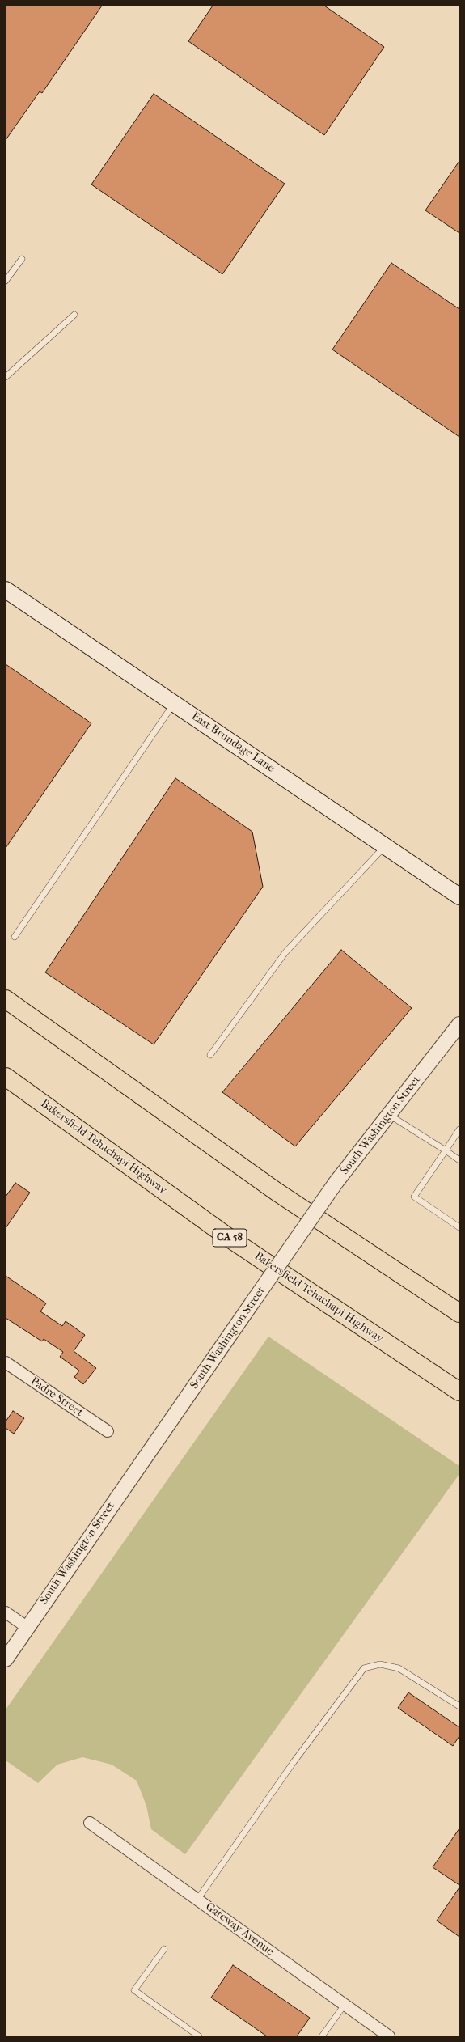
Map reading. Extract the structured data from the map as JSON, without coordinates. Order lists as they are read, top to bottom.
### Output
{
  "streets": {
    "highway": ["Bakersfield Tehachapi Highway", "CA 58"],
    "main road": ["East Brundage Lane"],
    "street": ["South Washington Street", "Padre Street", "Gateway Avenue"]
  }
}
